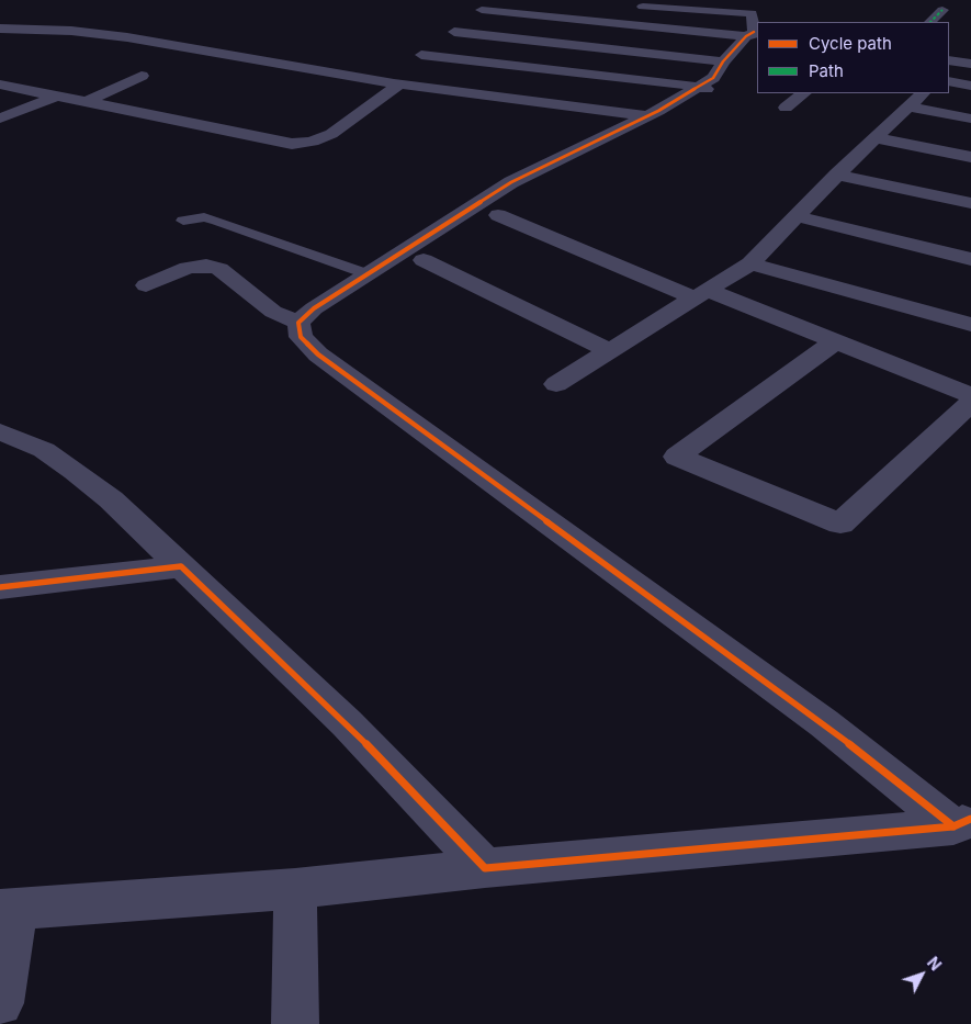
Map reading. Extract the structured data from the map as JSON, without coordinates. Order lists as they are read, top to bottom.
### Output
{
  "legend": ["Cycle path", "Path"],
  "north": "top right"
}
